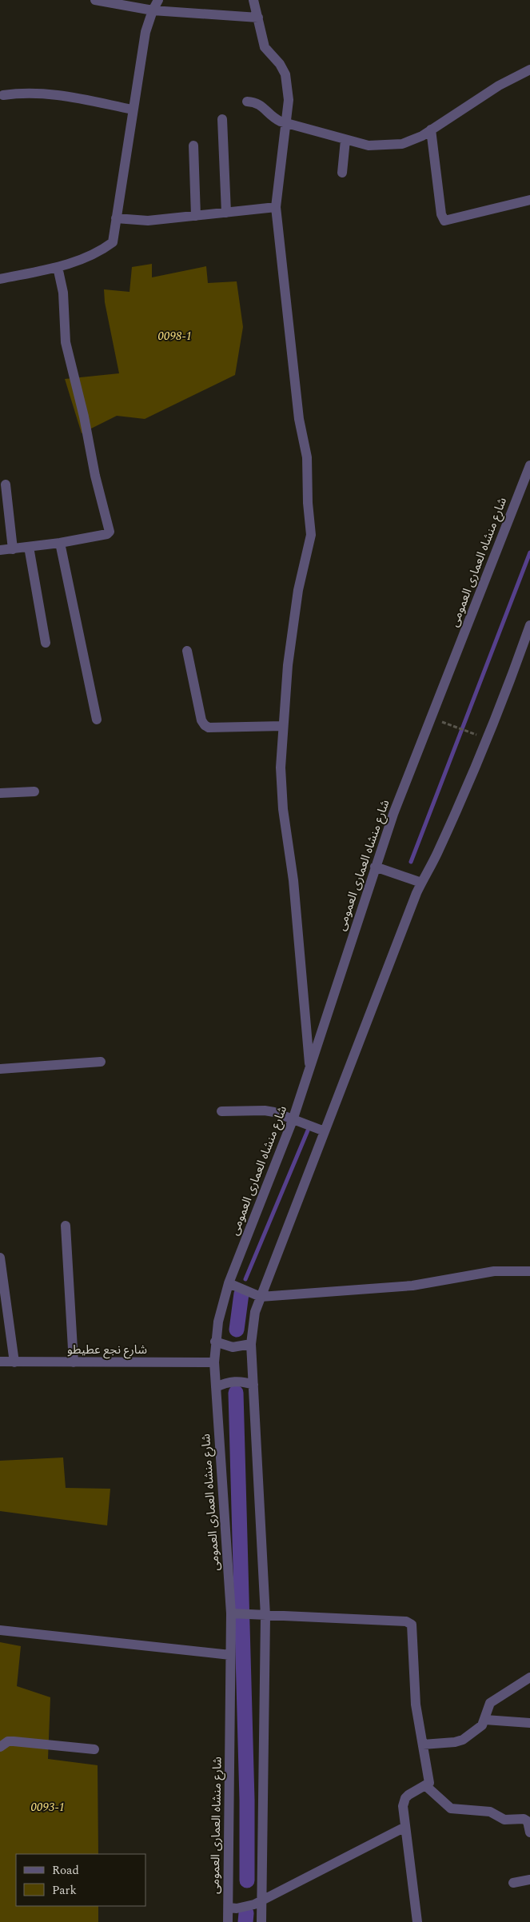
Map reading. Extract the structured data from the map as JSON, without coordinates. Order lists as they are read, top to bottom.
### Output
{
  "streets": {
    "street": ["شارع منشاه العمارى العمومى", "شارع نجع عطيطو"]
  },
  "crossings": [
    ["شارع منشاه العمارى العمومى", "شارع نجع عطيطو"]
  ],
  "parks": ["0098-1", "0093-1"],
  "legend": ["Road", "Park"]
}
